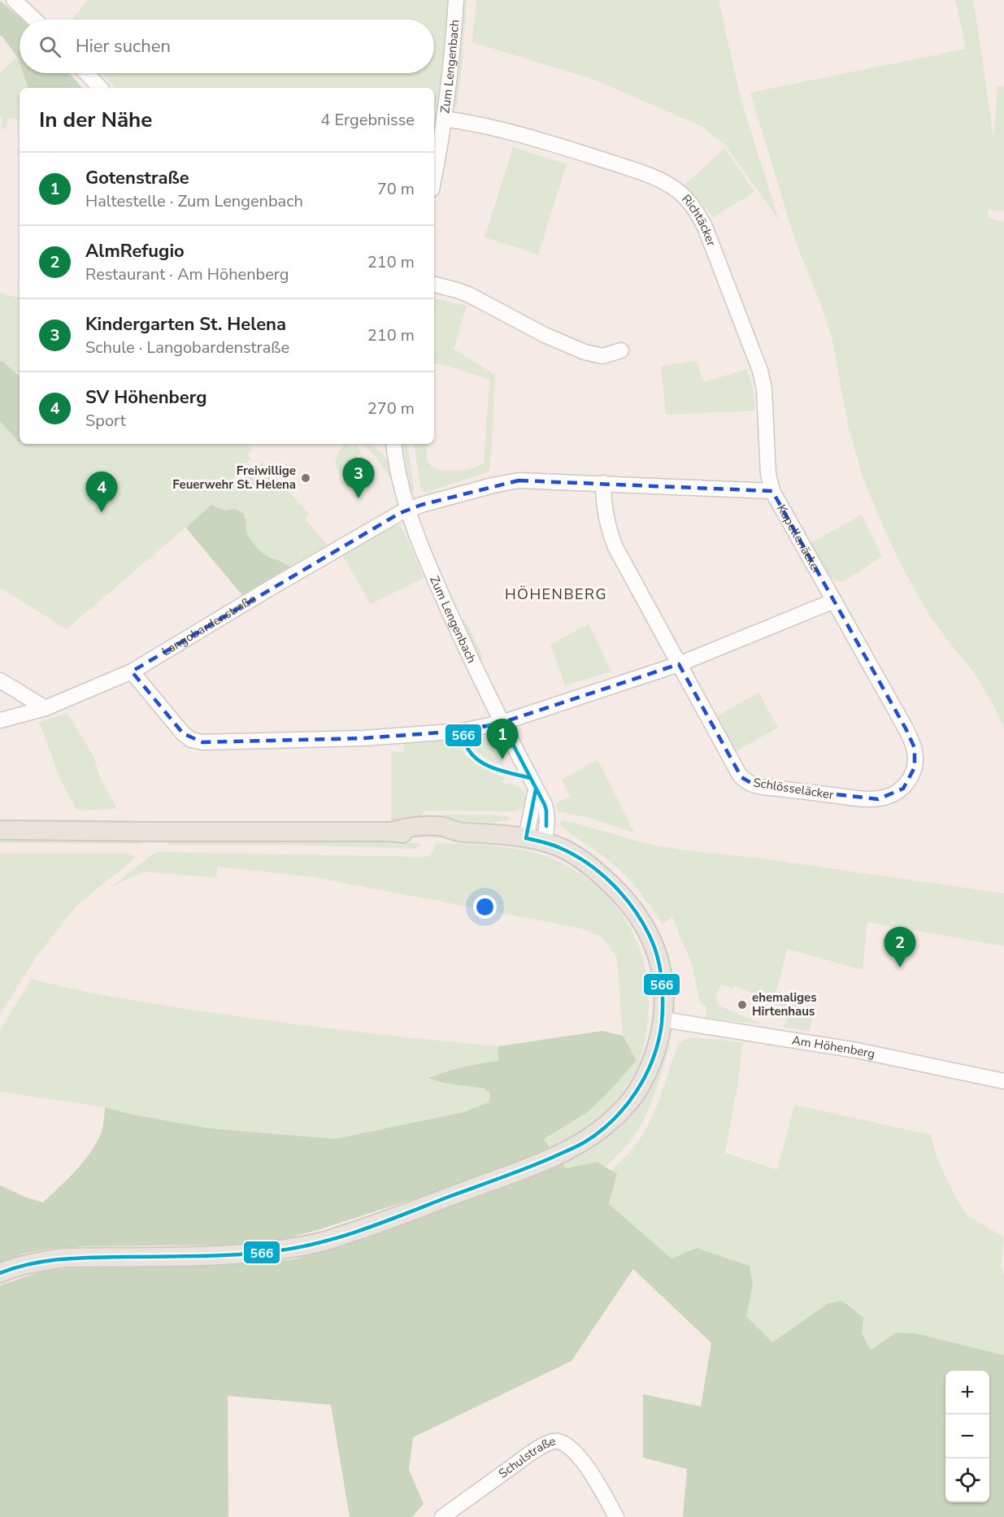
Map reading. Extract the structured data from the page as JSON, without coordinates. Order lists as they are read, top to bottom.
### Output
{
  "streets": {
    "street": [
      "Zum Lengenbach",
      "Richtäcker",
      "Kapellenäcker",
      "Langobardenstraße",
      "Schlösseläcker",
      "Am Höhenberg",
      "Schulstraße"
    ]
  },
  "crossings": [
    ["Zum Lengenbach", "Richtäcker"],
    ["Zum Lengenbach", "Kapellenäcker"],
    ["Zum Lengenbach", "Langobardenstraße"],
    ["Richtäcker", "Kapellenäcker"],
    ["Kapellenäcker", "Langobardenstraße"],
    ["Kapellenäcker", "Schlösseläcker"]
  ],
  "districts": ["HÖHENBERG"],
  "places": ["Freiwillige Feuerwehr St. Helena", "ehemaliges Hirtenhaus"],
  "lines": ["transit line 566"],
  "page": {
    "search": "Hier suchen",
    "heading": ["In der Nähe", "4 Ergebnisse"],
    "list": [
      {
        "mark": "1",
        "name": "Gotenstraße",
        "note": "Haltestelle · Zum Lengenbach",
        "value": "70 m"
      },
      {
        "mark": "2",
        "name": "AlmRefugio",
        "note": "Restaurant · Am Höhenberg",
        "value": "210 m"
      },
      {
        "mark": "3",
        "name": "Kindergarten St. Helena",
        "note": "Schule · Langobardenstraße",
        "value": "210 m"
      },
      {
        "mark": "4",
        "name": "SV Höhenberg",
        "note": "Sport",
        "value": "270 m"
      }
    ],
    "pins": [
      "3",
      "4",
      "1",
      "2"
    ],
    "map_buttons": ["+", "−"]
  }
}
